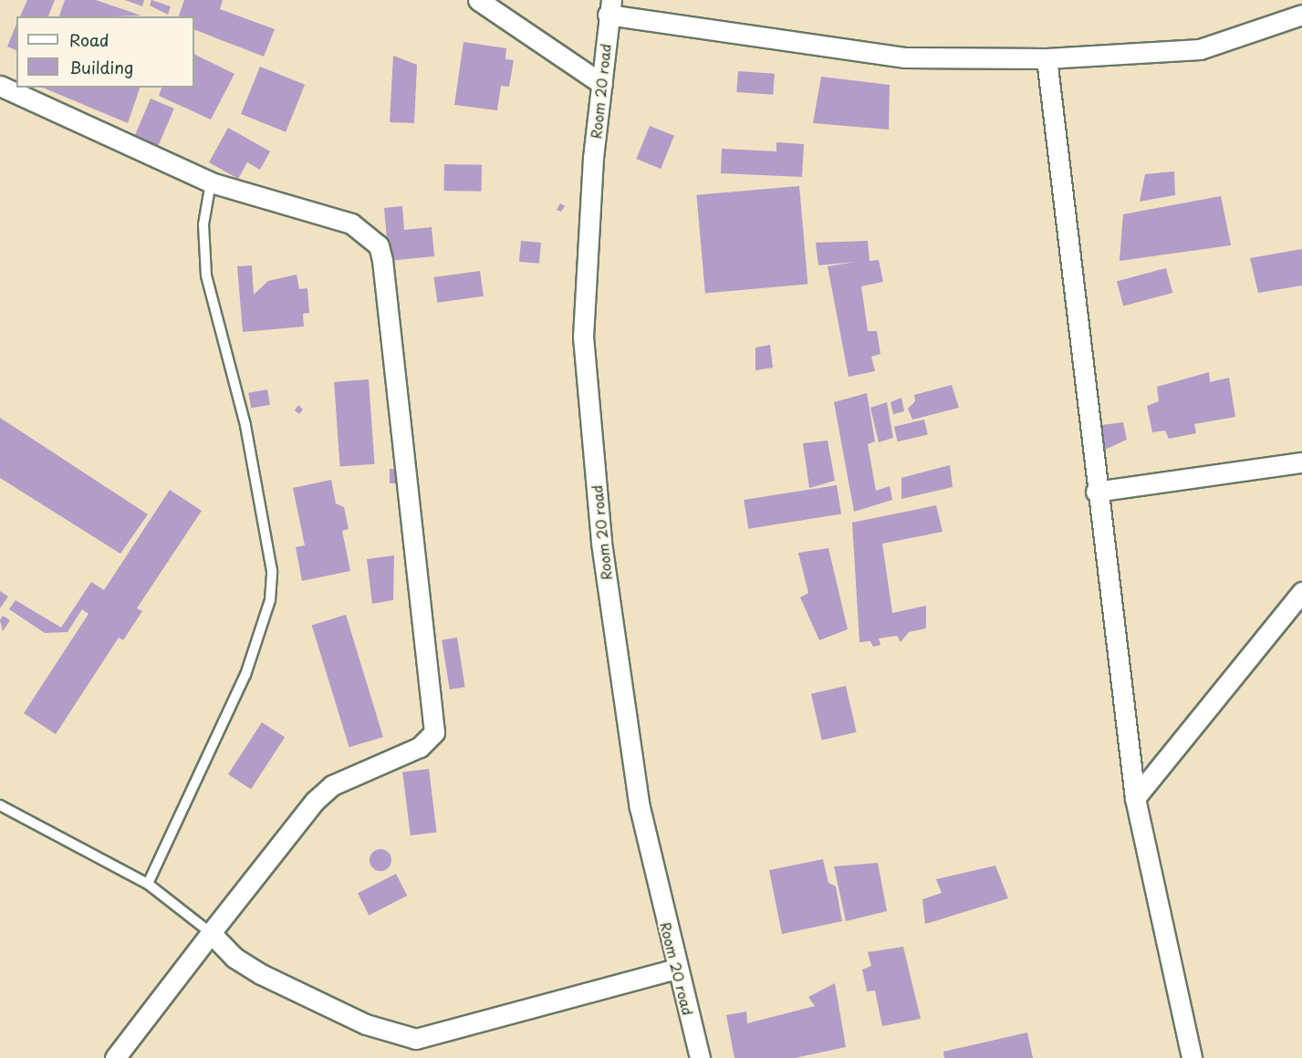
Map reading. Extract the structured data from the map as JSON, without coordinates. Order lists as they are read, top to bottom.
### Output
{
  "streets": {
    "street": ["Room 20 road"]
  },
  "legend": ["Road", "Building"]
}
